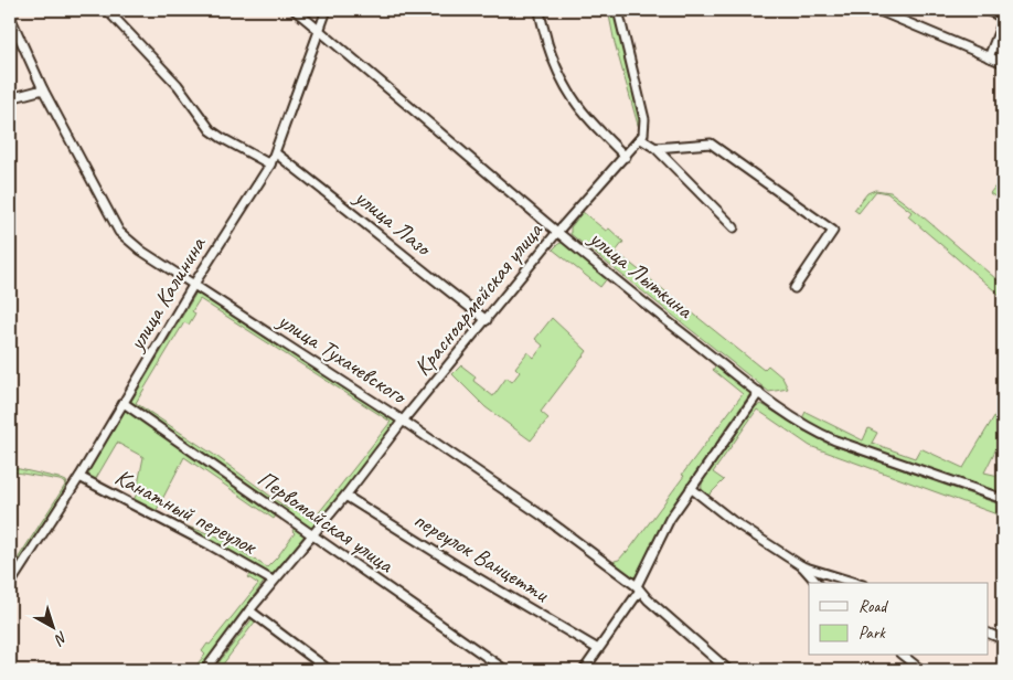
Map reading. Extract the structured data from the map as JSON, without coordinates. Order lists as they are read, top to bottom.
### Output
{
  "streets": {
    "street": [
      "улица Лазо",
      "улица Лыткина",
      "улица Калинина",
      "Красноармейская улица",
      "улица Тухачевского",
      "Канатный переулок",
      "Первомайская улица",
      "переулок Ванцетти"
    ]
  },
  "crossings": [
    ["улица Лазо", "улица Калинина"],
    ["улица Лазо", "Красноармейская улица"],
    ["улица Лыткина", "улица Калинина"],
    ["улица Лыткина", "Красноармейская улица"],
    ["улица Калинина", "улица Тухачевского"],
    ["улица Калинина", "Канатный переулок"],
    ["улица Калинина", "Первомайская улица"],
    ["Красноармейская улица", "улица Тухачевского"],
    ["Красноармейская улица", "Канатный переулок"],
    ["Красноармейская улица", "Первомайская улица"],
    ["Красноармейская улица", "переулок Ванцетти"]
  ],
  "legend": ["Road", "Park"],
  "north": "bottom right"
}
